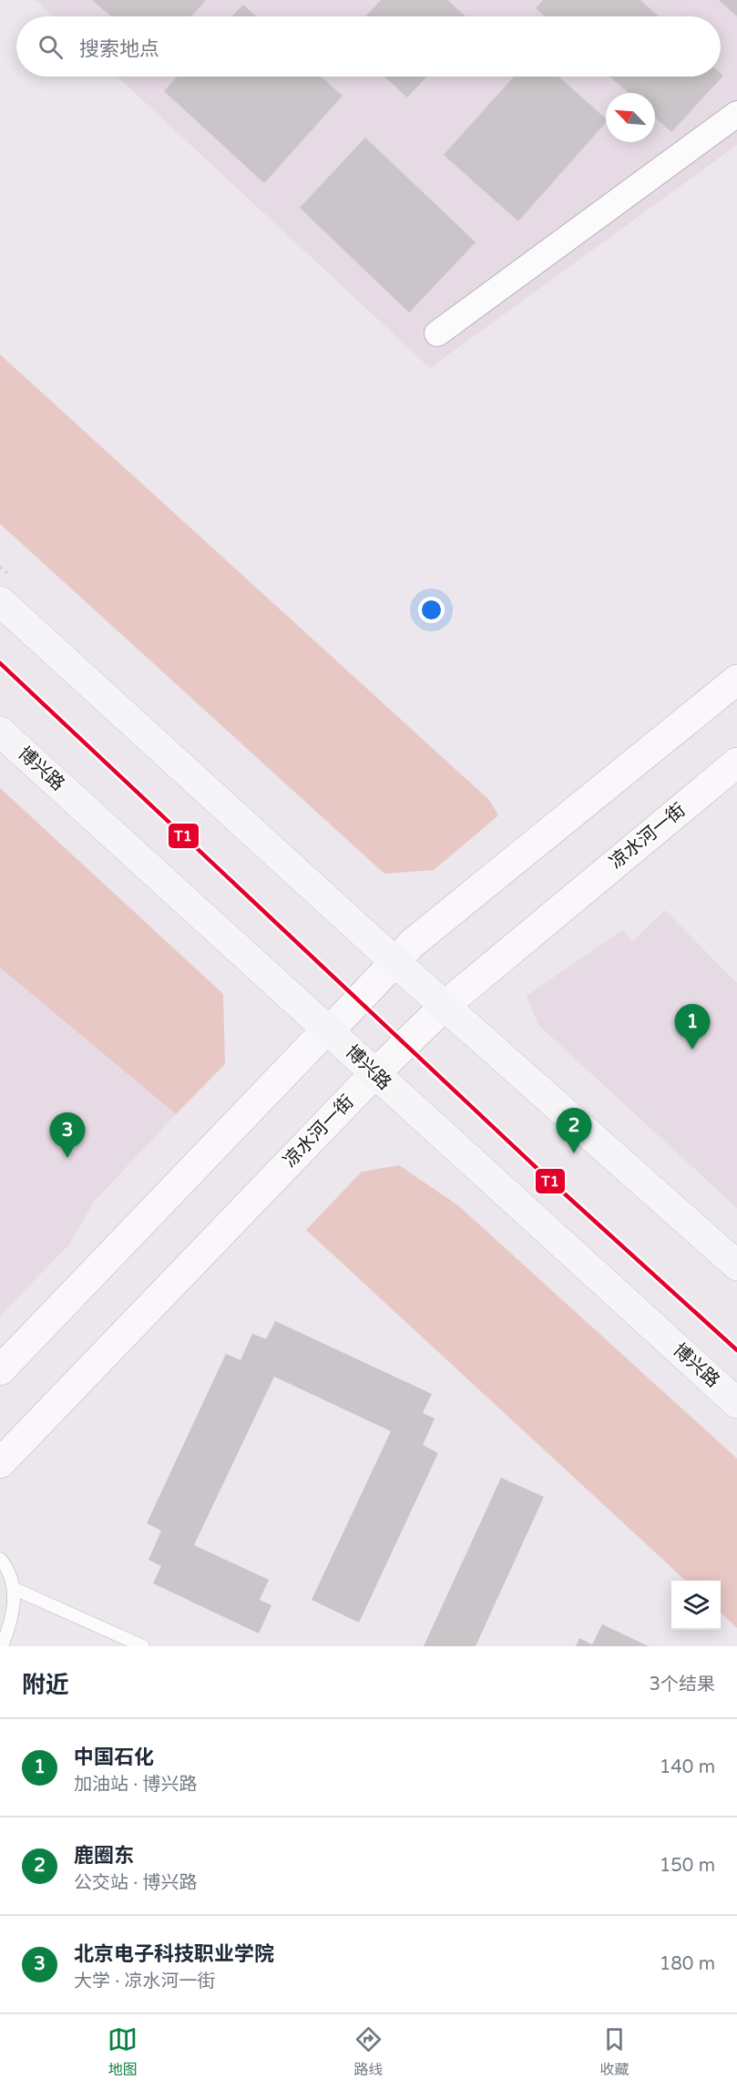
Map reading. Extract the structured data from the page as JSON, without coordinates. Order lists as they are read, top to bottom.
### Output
{
  "streets": {
    "main road": ["博兴路", "凉水河一街"]
  },
  "crossings": [
    ["博兴路", "凉水河一街"]
  ],
  "lines": ["transit line T1"],
  "north": "top left",
  "page": {
    "search": "搜索地点",
    "pins": ["1", "2", "3"],
    "heading": ["附近", "3个结果"],
    "list": [
      {
        "mark": "1",
        "name": "中国石化",
        "note": "加油站 · 博兴路",
        "value": "140 m"
      },
      {
        "mark": "2",
        "name": "鹿圈东",
        "note": "公交站 · 博兴路",
        "value": "150 m"
      },
      {
        "mark": "3",
        "name": "北京电子科技职业学院",
        "note": "大学 · 凉水河一街",
        "value": "180 m"
      }
    ],
    "nav": ["地图", "路线", "收藏"]
  }
}
